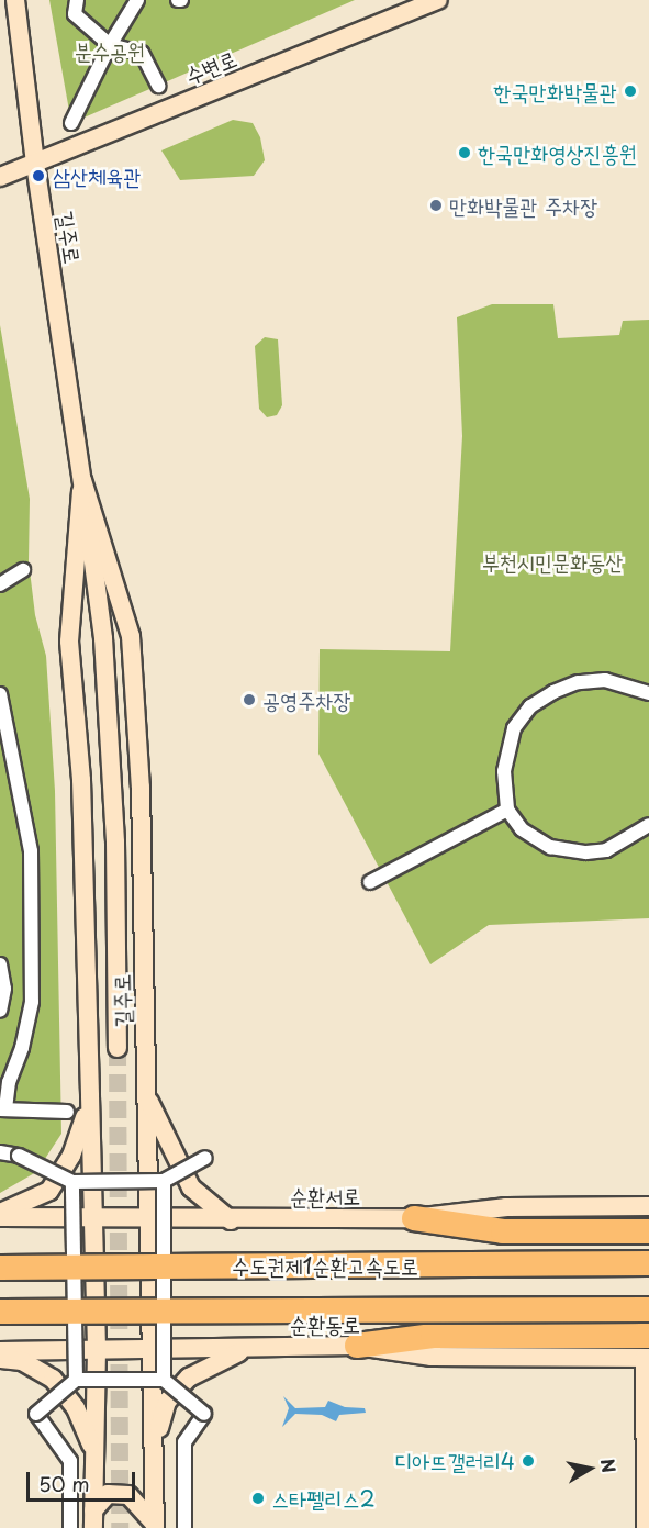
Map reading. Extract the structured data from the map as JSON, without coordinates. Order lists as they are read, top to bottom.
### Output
{
  "streets": {
    "highway": ["수도권제1순환고속도로"],
    "street": [
      "수변로",
      "길주로",
      "순환서로",
      "순환동로"
    ]
  },
  "crossings": [
    ["수변로", "길주로"],
    ["길주로", "순환서로"],
    ["길주로", "순환동로"]
  ],
  "parks": ["분수공원", "부천시민문화동산"],
  "places": [
    "한국만화박물관",
    "한국만화영상진흥원",
    "삼산체육관",
    "만화박물관 주차장",
    "공영주차장",
    "디아뜨갤러리4",
    "스타펠리스2"
  ],
  "scale_bar": "50 m",
  "north": "right"
}
